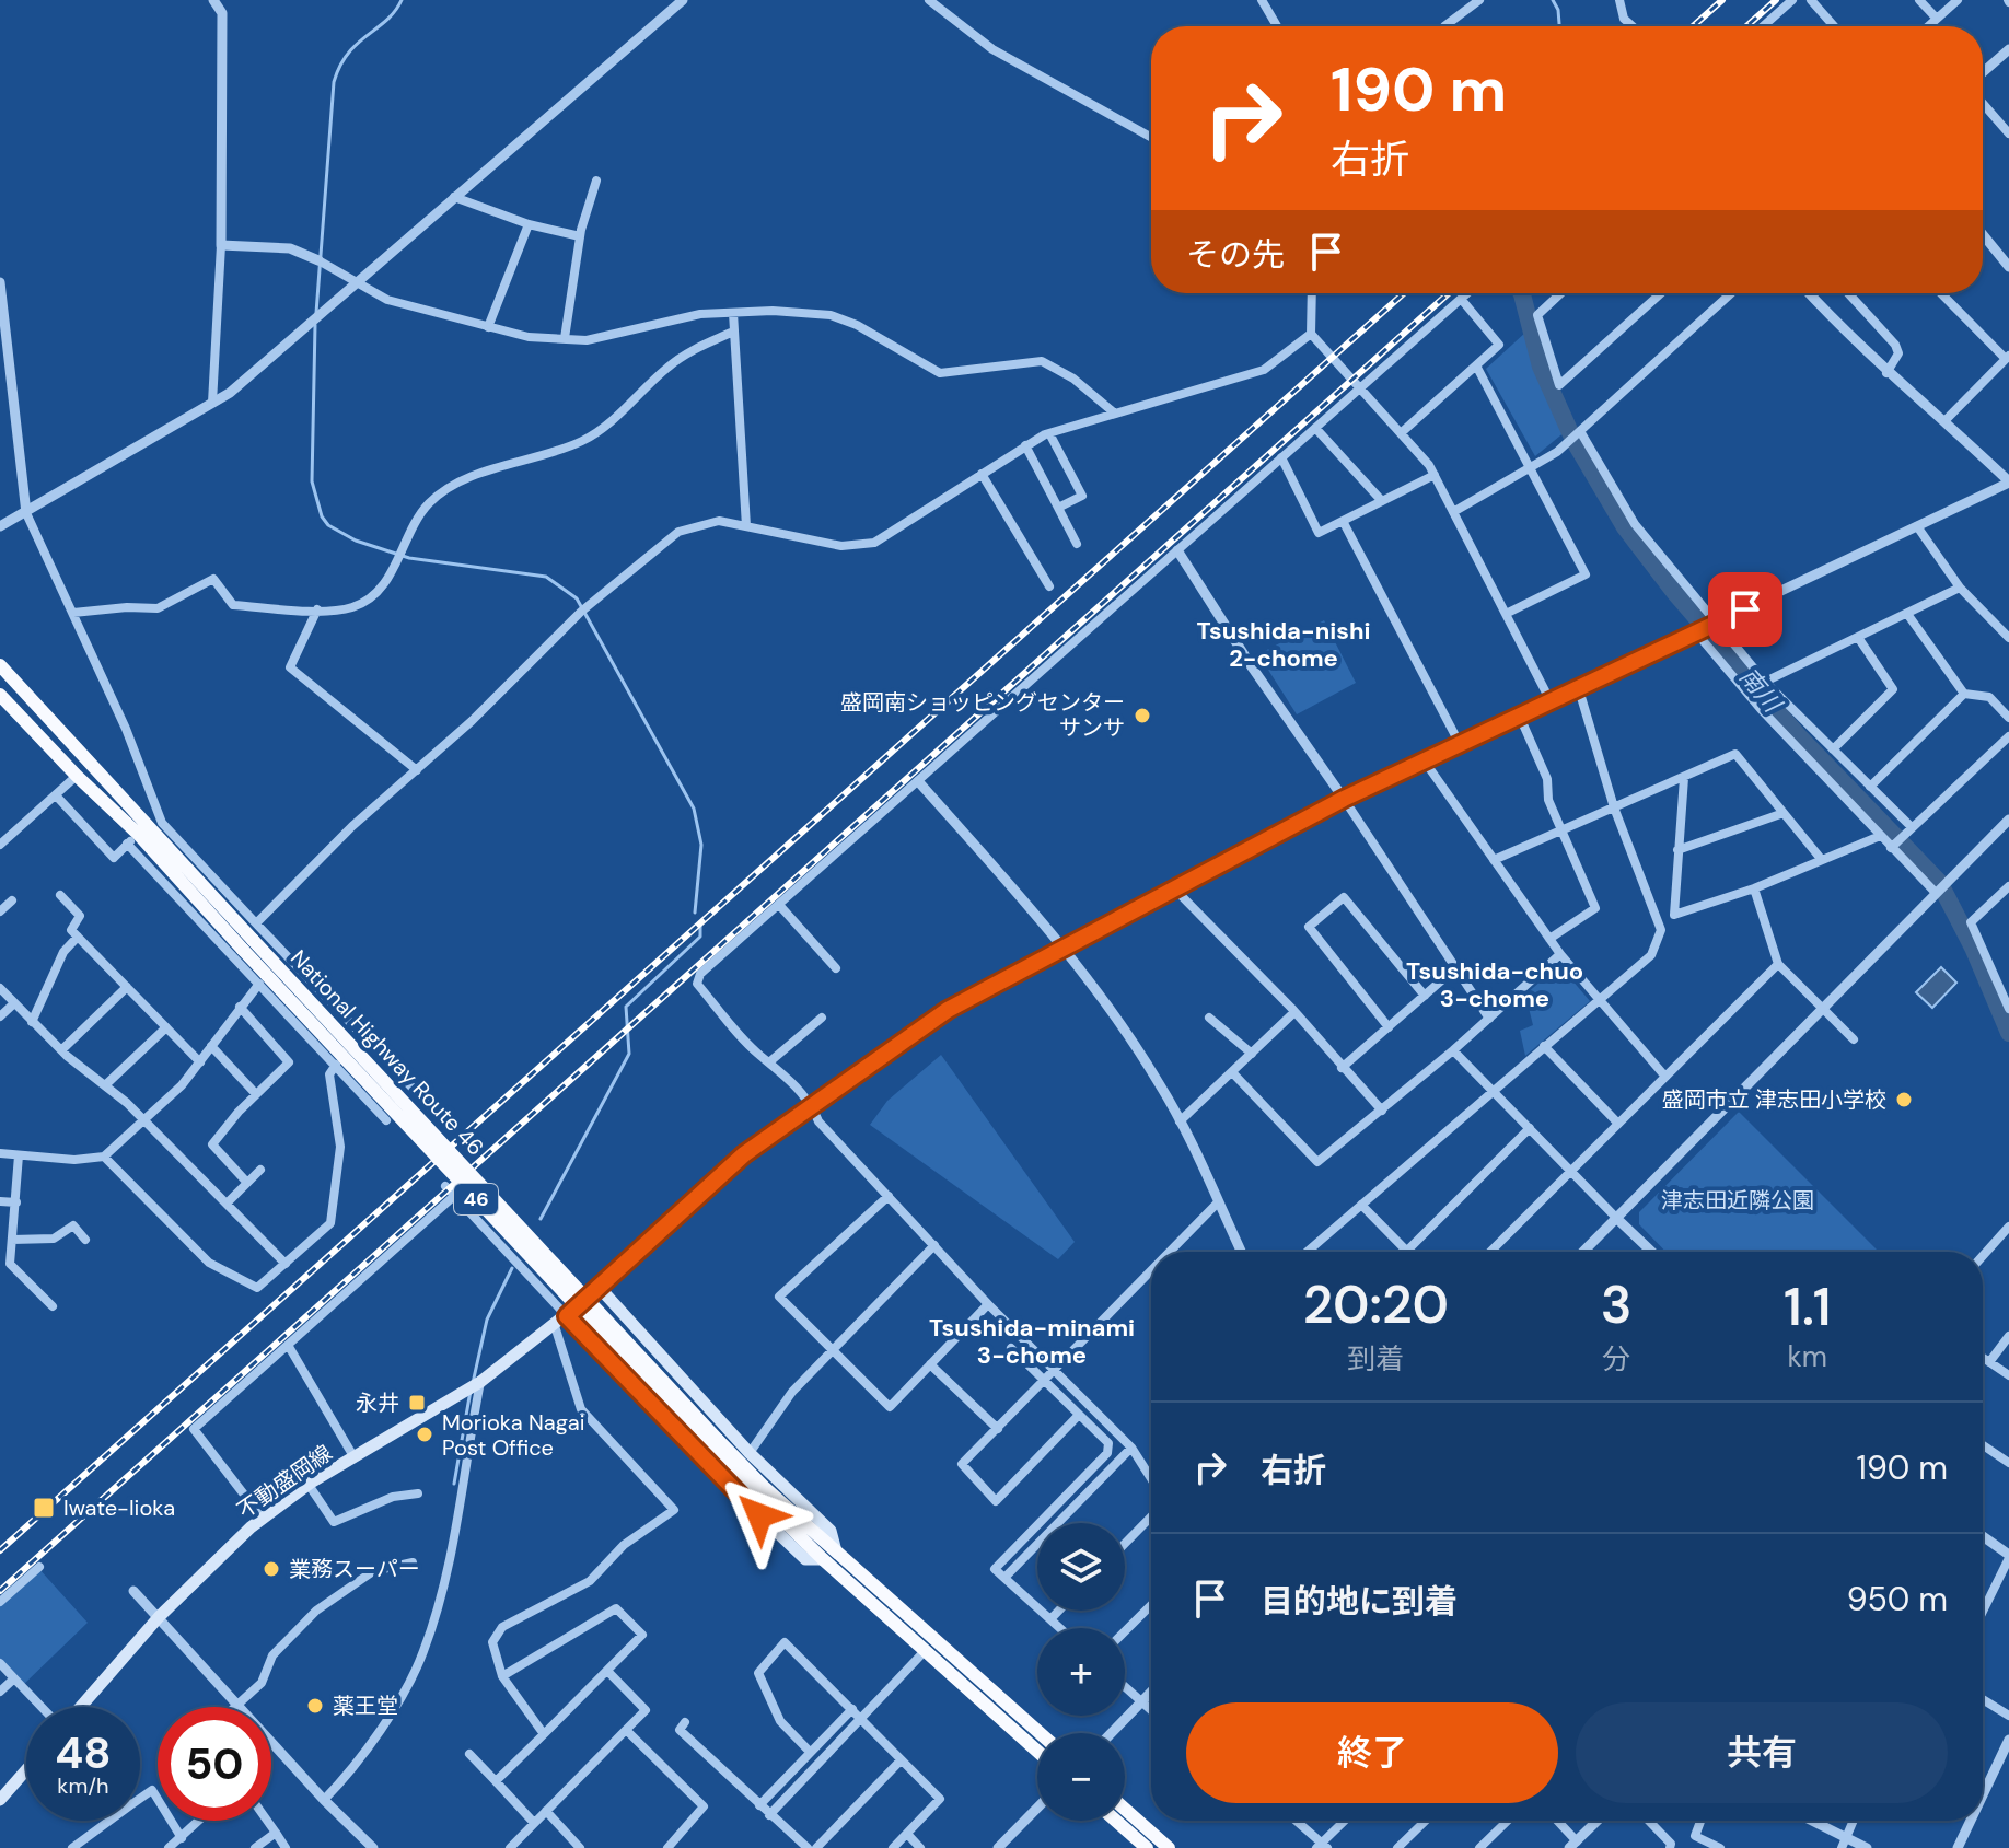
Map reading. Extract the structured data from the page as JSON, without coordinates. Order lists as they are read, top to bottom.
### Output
{
  "streets": {
    "highway": ["National Highway Route 46", "46"],
    "main road": ["不動盛岡線"]
  },
  "districts": ["Tsushida-nishi 2-chome", "Tsushida-chuo 3-chome", "Tsushida-minami 3-chome"],
  "water": ["南川"],
  "parks": ["津志田近隣公園"],
  "places": {
    "other": [
      "盛岡南ショッピングセンター サンサ",
      "盛岡市立 津志田小学校",
      "Morioka Nagai Post Office",
      "業務スーパー",
      "薬王堂"
    ],
    "transit": ["永井", "Iwate-Iioka"]
  },
  "page": {
    "turn": ["190 m", "右折"],
    "then": "その先",
    "eta": [
      "20:20",
      "到着",
      "3",
      "分",
      "1.1",
      "km"
    ],
    "list": [
      {
        "name": "右折",
        "value": "190 m"
      },
      {
        "name": "目的地に到着",
        "value": "950 m"
      }
    ],
    "map_buttons": ["+", "−"],
    "buttons": ["終了", "共有"],
    "speed": "48 km/h",
    "limit": "50"
  }
}
